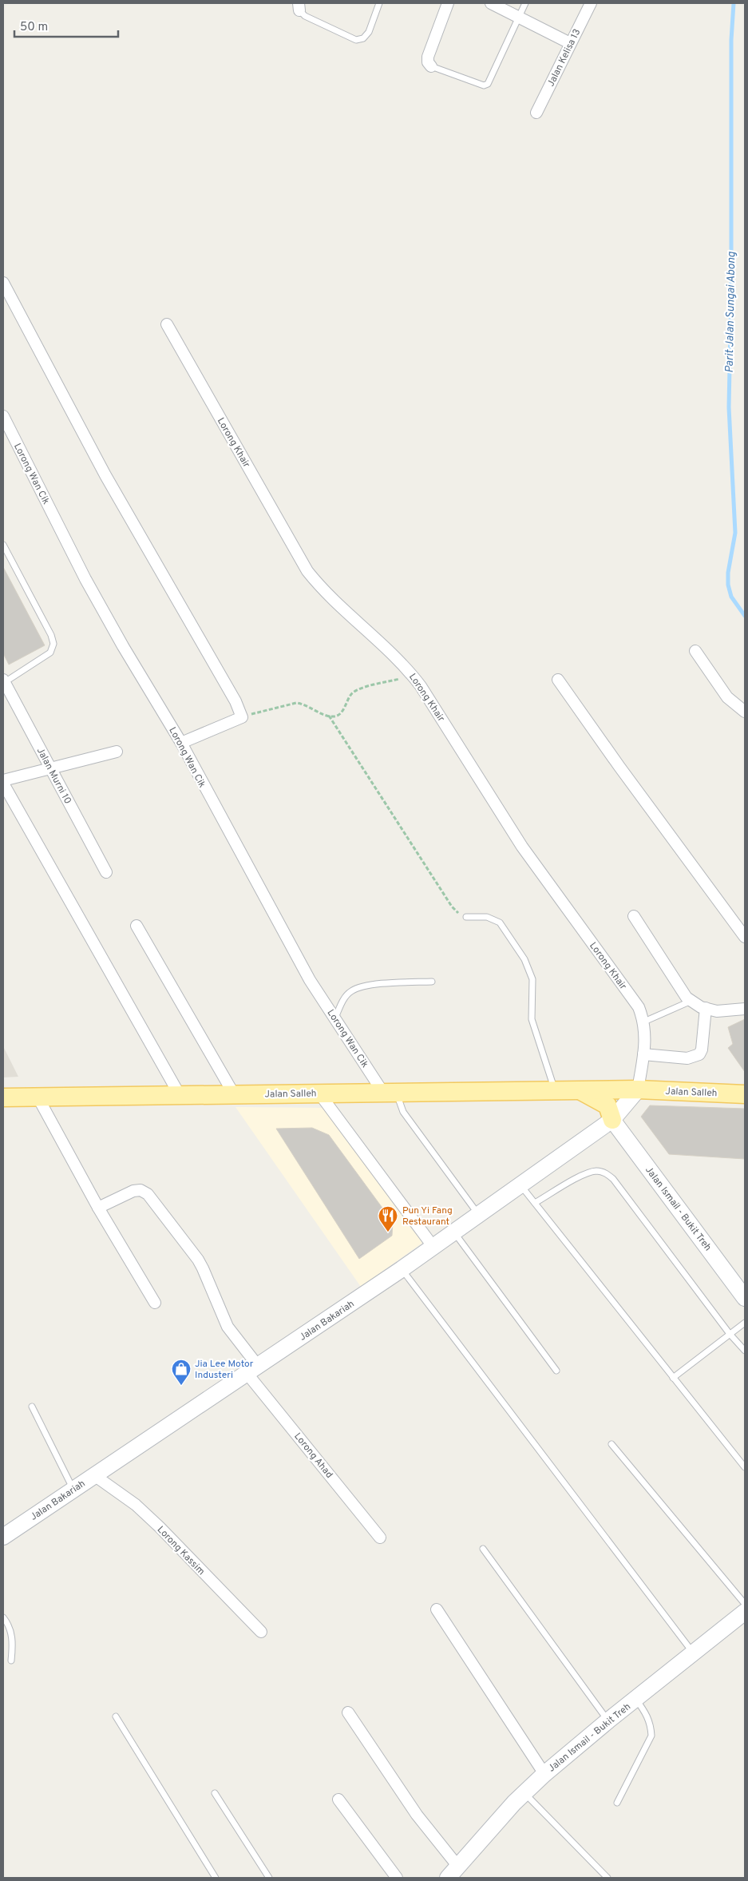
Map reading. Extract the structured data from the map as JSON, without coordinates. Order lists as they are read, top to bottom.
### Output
{
  "streets": {
    "main road": ["Jalan Salleh", "Jalan Ismail - Bukit Treh", "Jalan Bakariah"],
    "street": [
      "Jalan Kelisa 13",
      "Lorong Khair",
      "Lorong Wan Cik",
      "Jalan Murni 10",
      "Lorong Ahad",
      "Lorong Kassim"
    ]
  },
  "crossings": [
    ["Lorong Khair", "Jalan Salleh"],
    ["Lorong Khair", "Jalan Bakariah"],
    ["Lorong Wan Cik", "Jalan Salleh"],
    ["Jalan Salleh", "Jalan Bakariah"],
    ["Jalan Ismail - Bukit Treh", "Jalan Bakariah"],
    ["Jalan Bakariah", "Lorong Ahad"],
    ["Jalan Bakariah", "Lorong Kassim"]
  ],
  "water": ["Parit Jalan Sungai Abong"],
  "places": {
    "restaurant": ["Pun Yi Fang Restaurant"],
    "shop": ["Jia Lee Motor Industeri"]
  },
  "scale_bar": "50 m"
}
